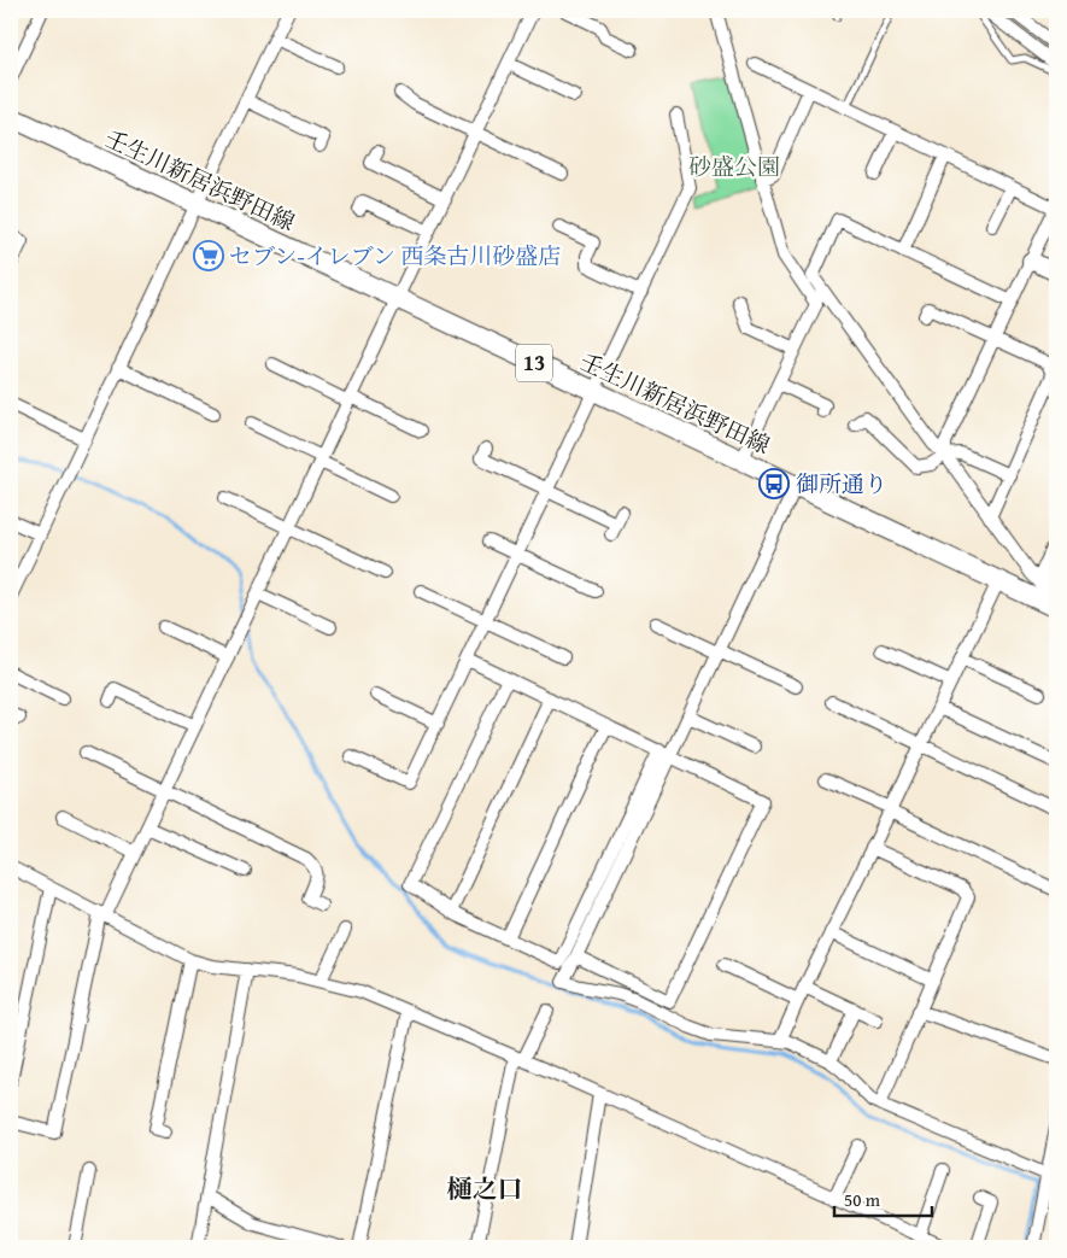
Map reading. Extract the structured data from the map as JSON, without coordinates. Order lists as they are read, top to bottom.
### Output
{
  "streets": {
    "main road": ["壬生川新居浜野田線", "13"]
  },
  "districts": ["樋之口"],
  "parks": ["砂盛公園"],
  "places": {
    "supermarket": ["セブン-イレブン 西条古川砂盛店"],
    "bus stop": ["御所通り"]
  },
  "scale_bar": "50 m"
}
